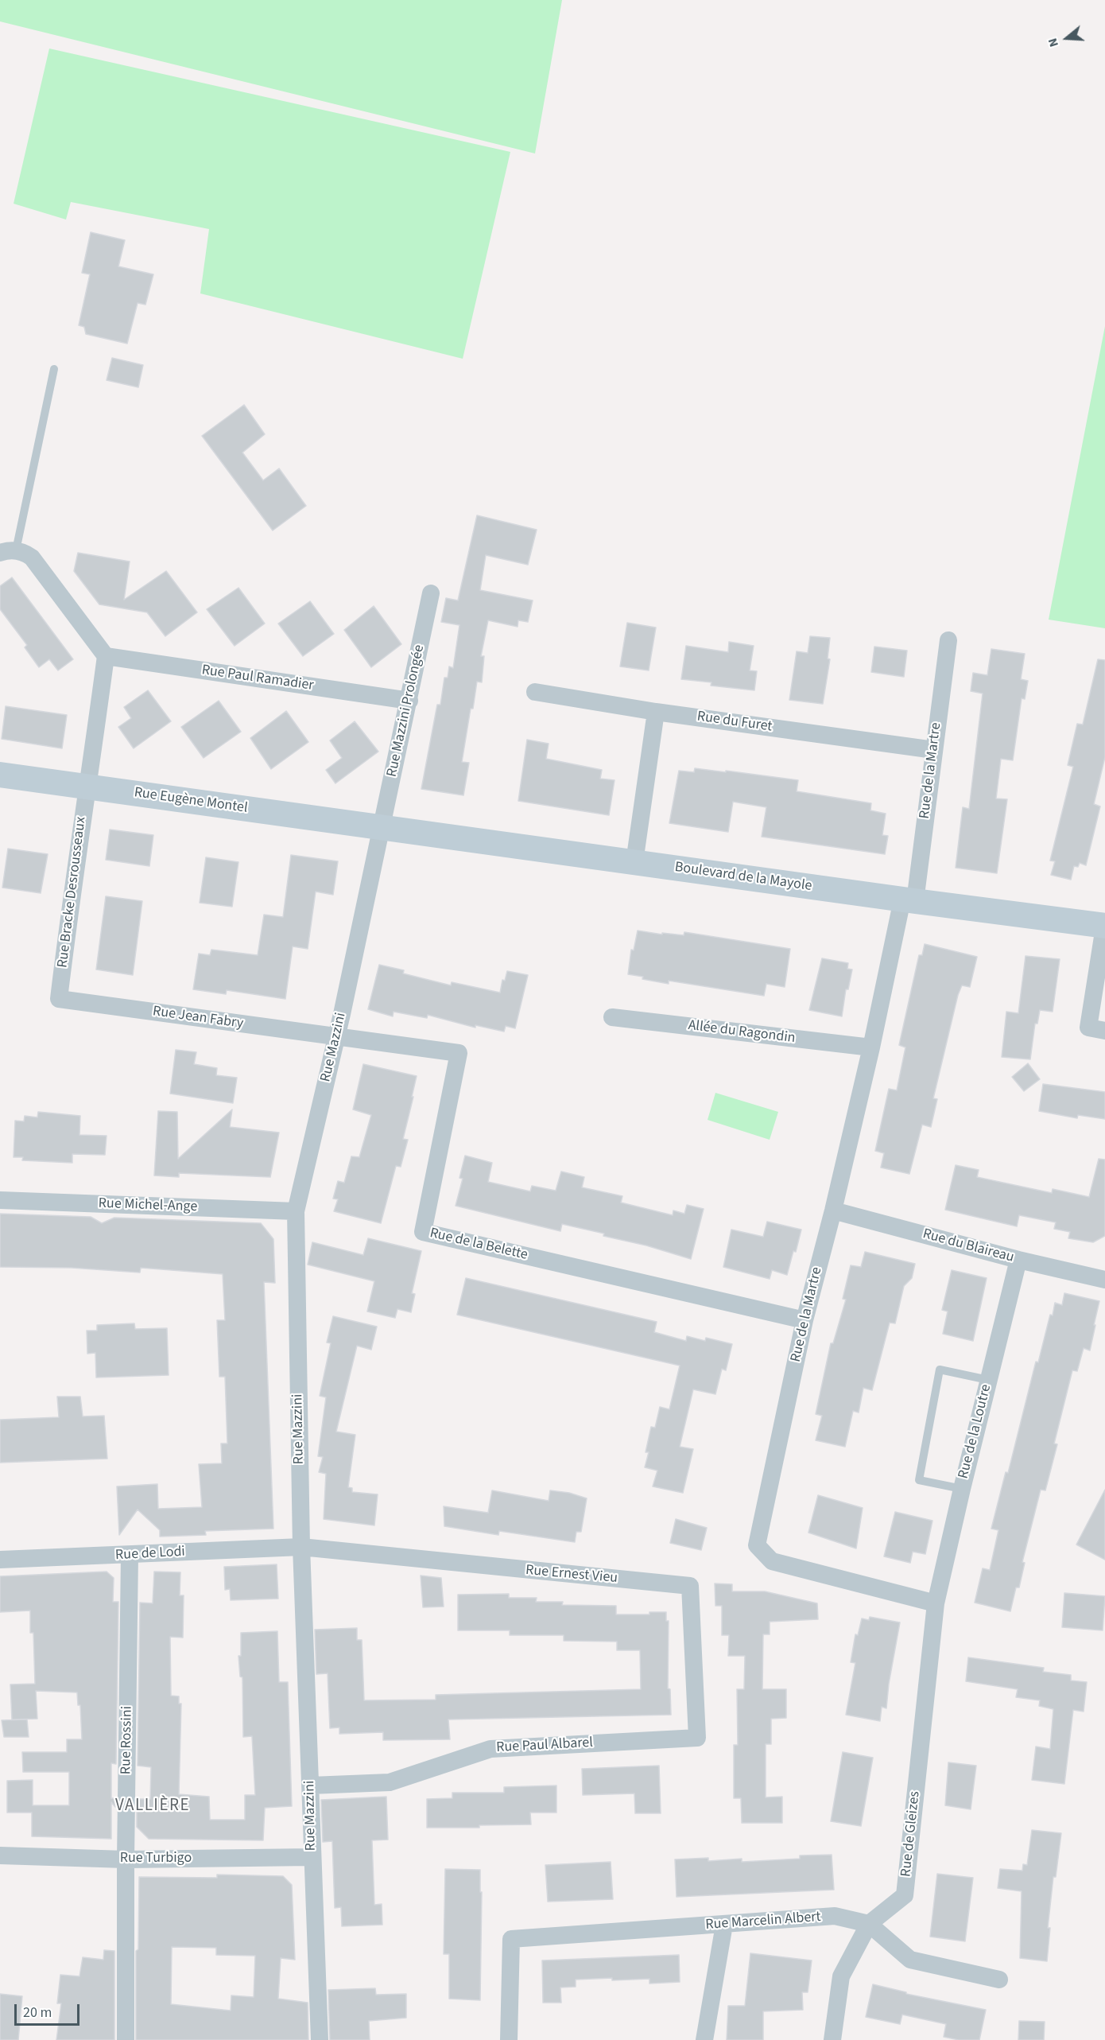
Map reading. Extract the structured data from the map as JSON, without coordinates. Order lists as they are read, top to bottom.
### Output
{
  "streets": {
    "main road": ["Rue Eugène Montel", "Boulevard de la Mayole"],
    "street": [
      "Rue Paul Ramadier",
      "Rue Mazzini Prolongée",
      "Rue du Furet",
      "Rue de la Martre",
      "Rue Bracke Desrousseaux",
      "Rue Jean Fabry",
      "Allée du Ragondin",
      "Rue Mazzini",
      "Rue Michel-Ange",
      "Rue de la Belette",
      "Rue du Blaireau",
      "Rue de la Loutre",
      "Rue de Lodi",
      "Rue Ernest Vieu",
      "Rue Rossini",
      "Rue Paul Albarel",
      "Rue de Gleizes",
      "Rue Turbigo",
      "Rue Marcelin Albert"
    ]
  },
  "crossings": [
    ["Rue Paul Ramadier", "Rue Mazzini Prolongée"],
    ["Rue Mazzini Prolongée", "Rue Eugène Montel"],
    ["Rue Mazzini Prolongée", "Boulevard de la Mayole"],
    ["Rue Mazzini Prolongée", "Rue Mazzini"],
    ["Rue du Furet", "Rue de la Martre"],
    ["Rue de la Martre", "Boulevard de la Mayole"],
    ["Rue de la Martre", "Allée du Ragondin"],
    ["Rue de la Martre", "Rue de la Belette"],
    ["Rue de la Martre", "Rue du Blaireau"],
    ["Rue de la Martre", "Rue de la Loutre"],
    ["Rue de la Martre", "Rue de Gleizes"],
    ["Rue Eugène Montel", "Boulevard de la Mayole"],
    ["Rue Eugène Montel", "Rue Bracke Desrousseaux"],
    ["Rue Eugène Montel", "Rue Mazzini"],
    ["Boulevard de la Mayole", "Rue Mazzini"],
    ["Rue Bracke Desrousseaux", "Rue Jean Fabry"],
    ["Rue Jean Fabry", "Rue Mazzini"],
    ["Rue Jean Fabry", "Rue de la Belette"],
    ["Rue Mazzini", "Rue Michel-Ange"],
    ["Rue Mazzini", "Rue de la Belette"],
    ["Rue Mazzini", "Rue de Lodi"],
    ["Rue Mazzini", "Rue Ernest Vieu"],
    ["Rue Mazzini", "Rue Paul Albarel"],
    ["Rue Mazzini", "Rue Turbigo"],
    ["Rue du Blaireau", "Rue de la Loutre"],
    ["Rue de la Loutre", "Rue de Gleizes"],
    ["Rue de Lodi", "Rue Ernest Vieu"],
    ["Rue de Lodi", "Rue Rossini"],
    ["Rue Ernest Vieu", "Rue Paul Albarel"],
    ["Rue Rossini", "Rue Turbigo"],
    ["Rue de Gleizes", "Rue Marcelin Albert"]
  ],
  "districts": ["VALLIÈRE"],
  "scale_bar": "20 m",
  "north": "left"
}
